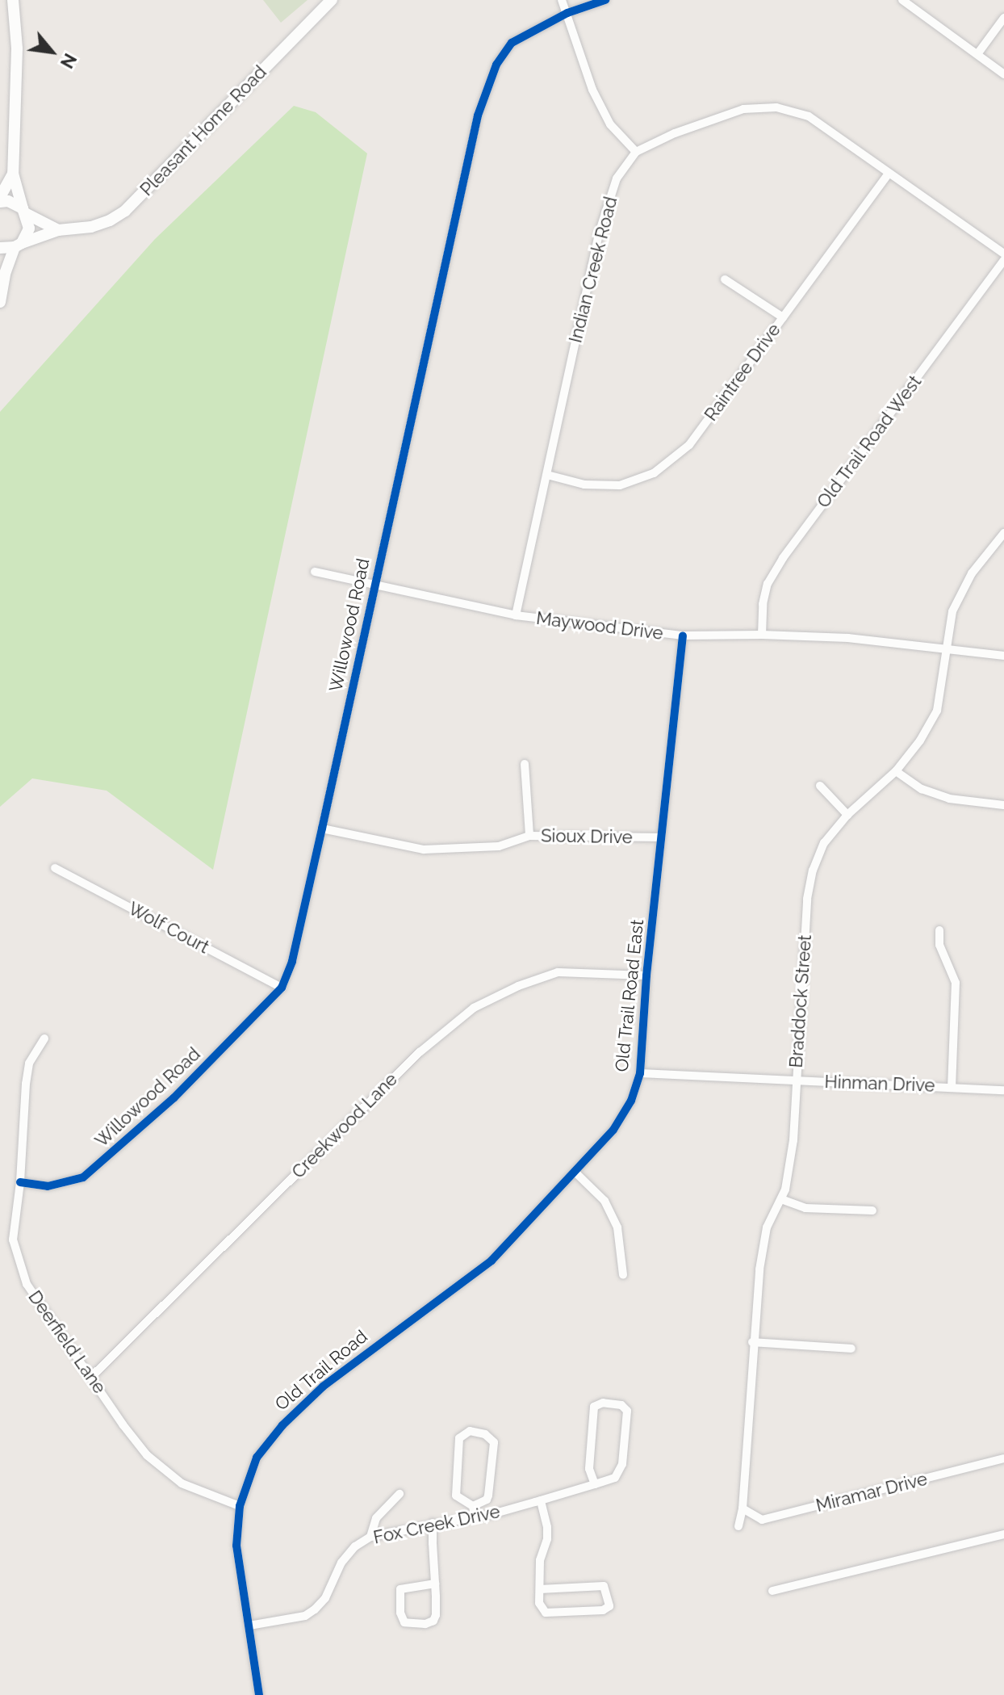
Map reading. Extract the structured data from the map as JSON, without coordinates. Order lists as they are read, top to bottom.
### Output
{
  "streets": {
    "street": [
      "Pleasant Home Road",
      "Indian Creek Road",
      "Raintree Drive",
      "Old Trail Road West",
      "Willowood Road",
      "Maywood Drive",
      "Sioux Drive",
      "Wolf Court",
      "Old Trail Road East",
      "Braddock Street",
      "Hinman Drive",
      "Creekwood Lane",
      "Deerfield Lane",
      "Old Trail Road",
      "Miramar Drive",
      "Fox Creek Drive"
    ]
  },
  "crossings": [
    ["Indian Creek Road", "Raintree Drive"],
    ["Indian Creek Road", "Maywood Drive"],
    ["Old Trail Road West", "Maywood Drive"],
    ["Willowood Road", "Maywood Drive"],
    ["Willowood Road", "Sioux Drive"],
    ["Willowood Road", "Wolf Court"],
    ["Willowood Road", "Deerfield Lane"],
    ["Maywood Drive", "Old Trail Road East"],
    ["Maywood Drive", "Braddock Street"],
    ["Sioux Drive", "Old Trail Road East"],
    ["Old Trail Road East", "Hinman Drive"],
    ["Old Trail Road East", "Creekwood Lane"],
    ["Old Trail Road East", "Old Trail Road"],
    ["Braddock Street", "Hinman Drive"],
    ["Braddock Street", "Miramar Drive"],
    ["Creekwood Lane", "Deerfield Lane"],
    ["Deerfield Lane", "Old Trail Road"],
    ["Old Trail Road", "Fox Creek Drive"]
  ],
  "north": "bottom right"
}
